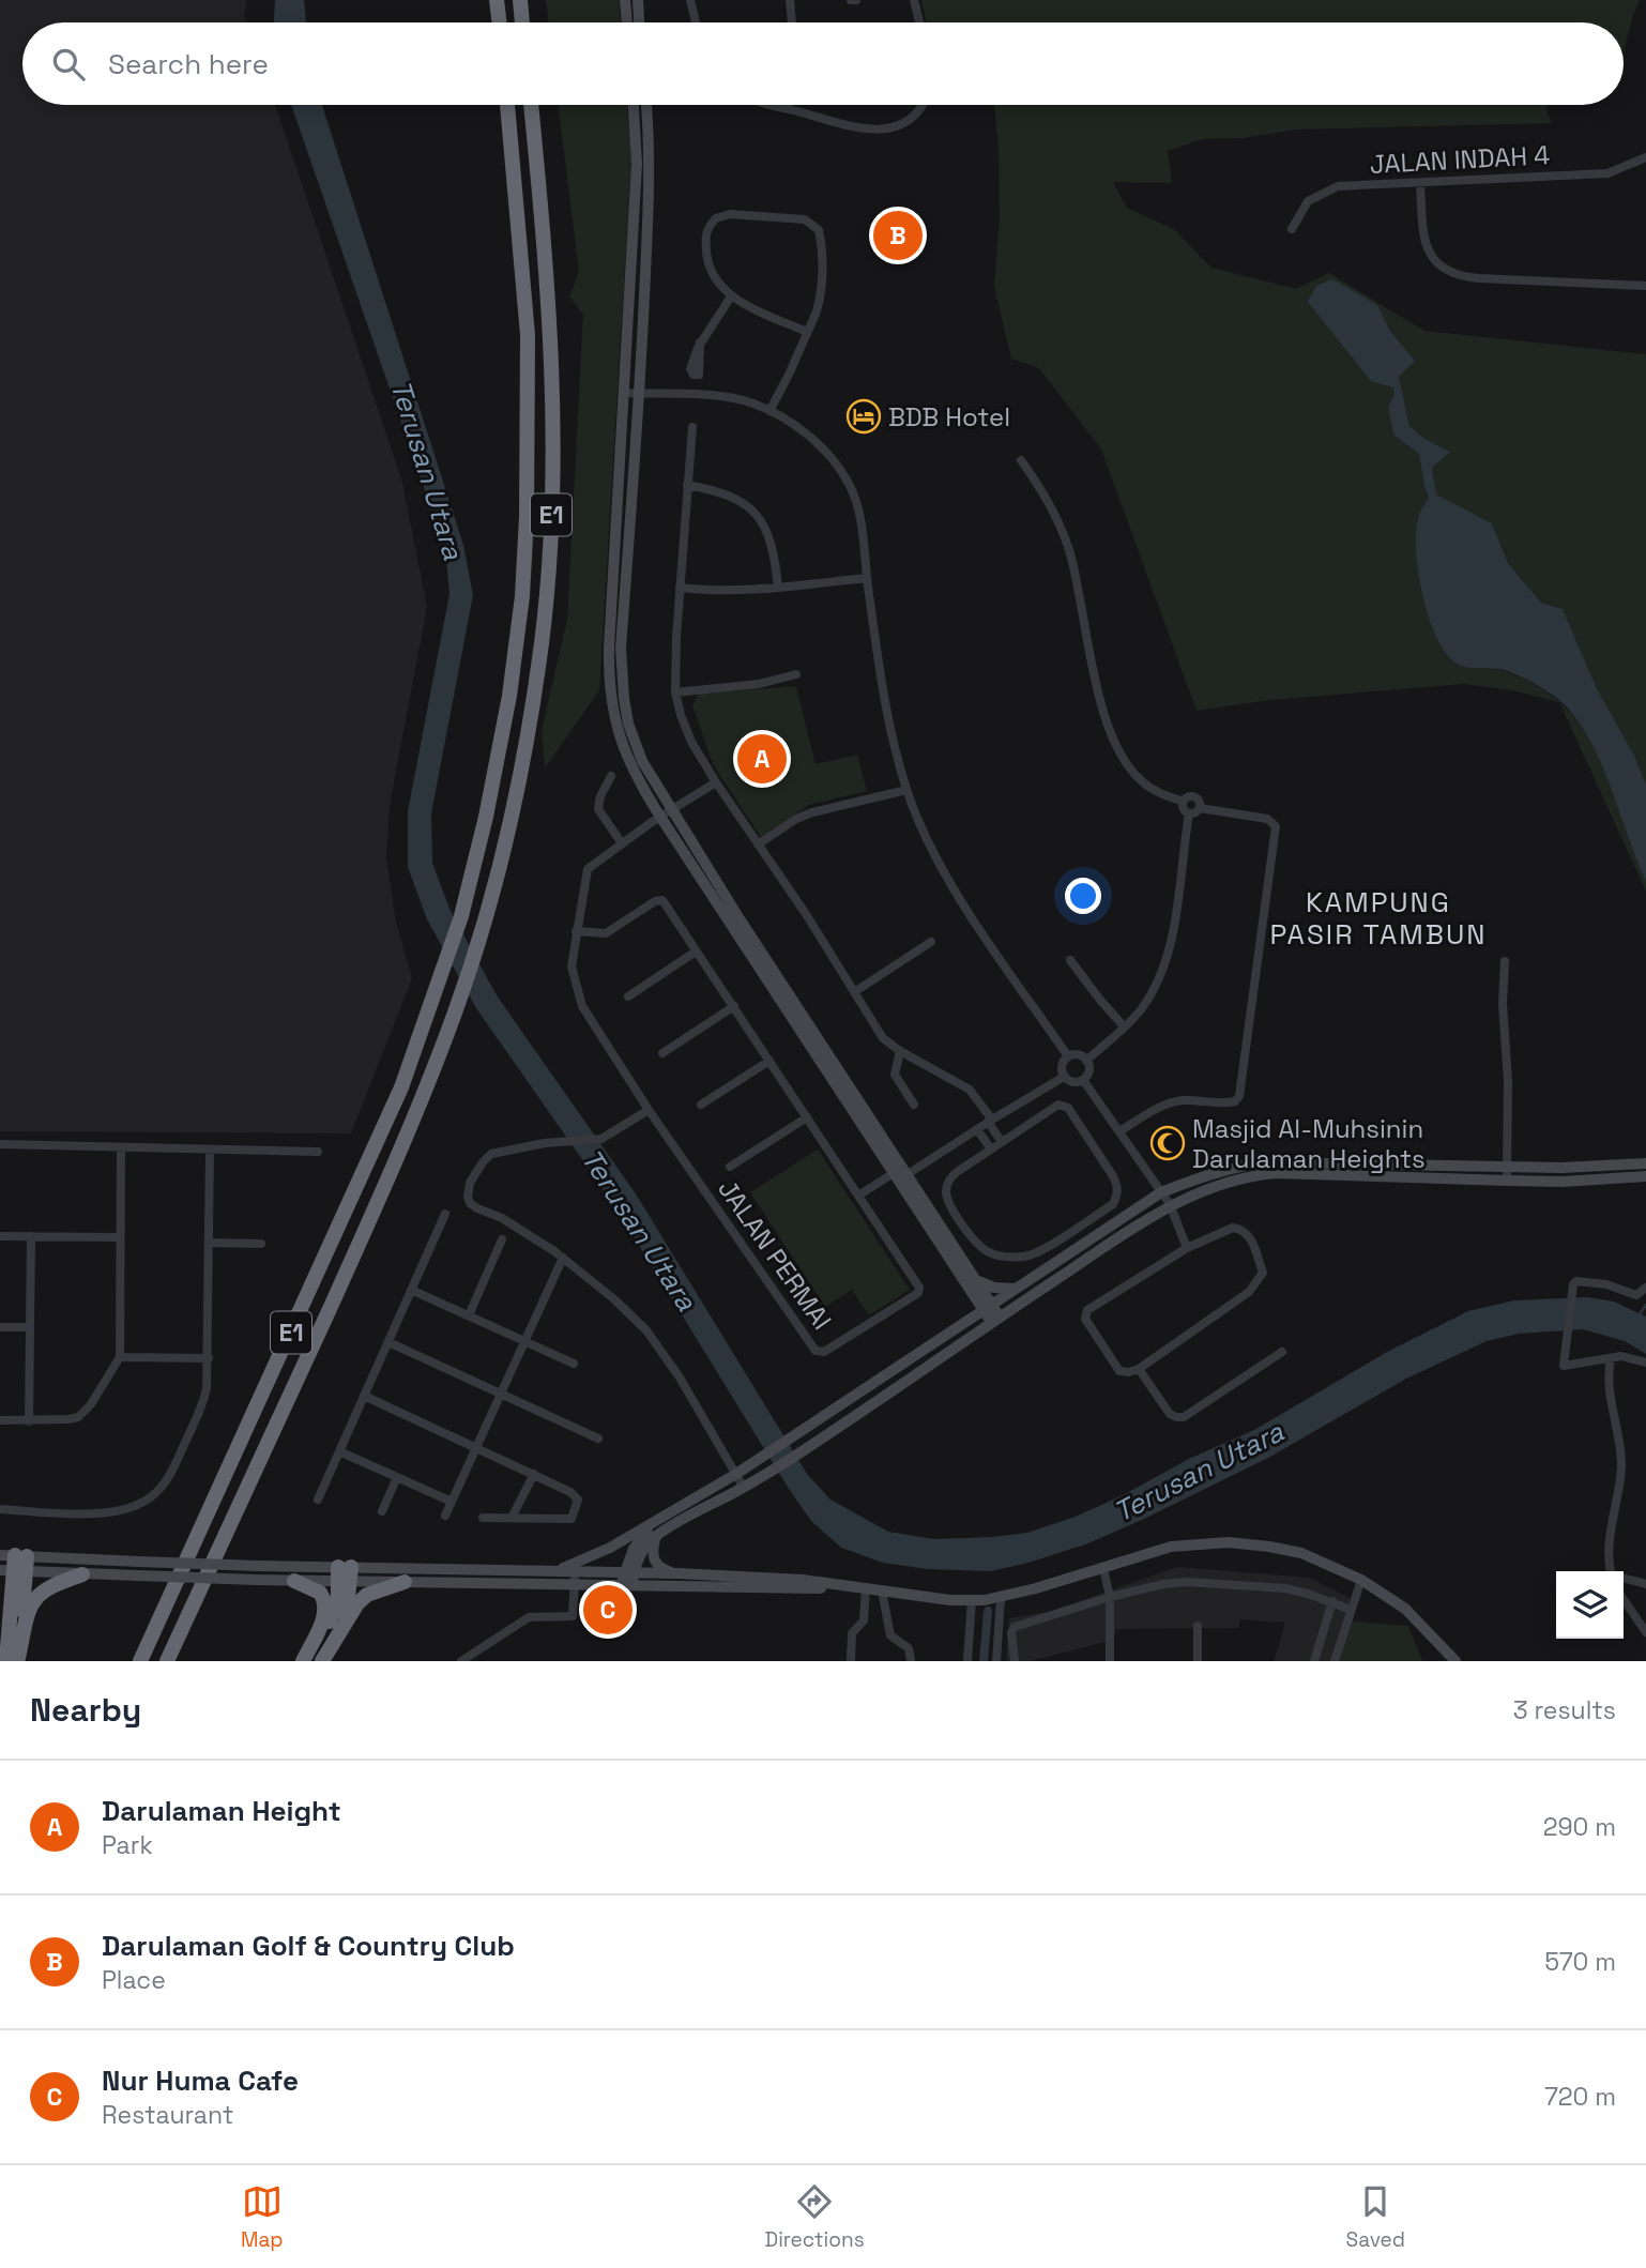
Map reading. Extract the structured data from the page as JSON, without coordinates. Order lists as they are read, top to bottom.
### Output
{
  "streets": {
    "highway": ["E1"],
    "street": ["JALAN INDAH 4", "JALAN PERMAI"]
  },
  "districts": ["KAMPUNG PASIR TAMBUN"],
  "water": ["Terusan Utara"],
  "places": {
    "hotel": ["BDB Hotel"],
    "mosque": ["Masjid Al-Muhsinin Darulaman Heights"]
  },
  "page": {
    "search": "Search here",
    "pins": ["B", "A", "C"],
    "heading": ["Nearby", "3 results"],
    "list": [
      {
        "mark": "A",
        "name": "Darulaman Height",
        "note": "Park",
        "value": "290 m"
      },
      {
        "mark": "B",
        "name": "Darulaman Golf & Country Club",
        "note": "Place",
        "value": "570 m"
      },
      {
        "mark": "C",
        "name": "Nur Huma Cafe",
        "note": "Restaurant",
        "value": "720 m"
      }
    ],
    "nav": ["Map", "Directions", "Saved"]
  }
}
